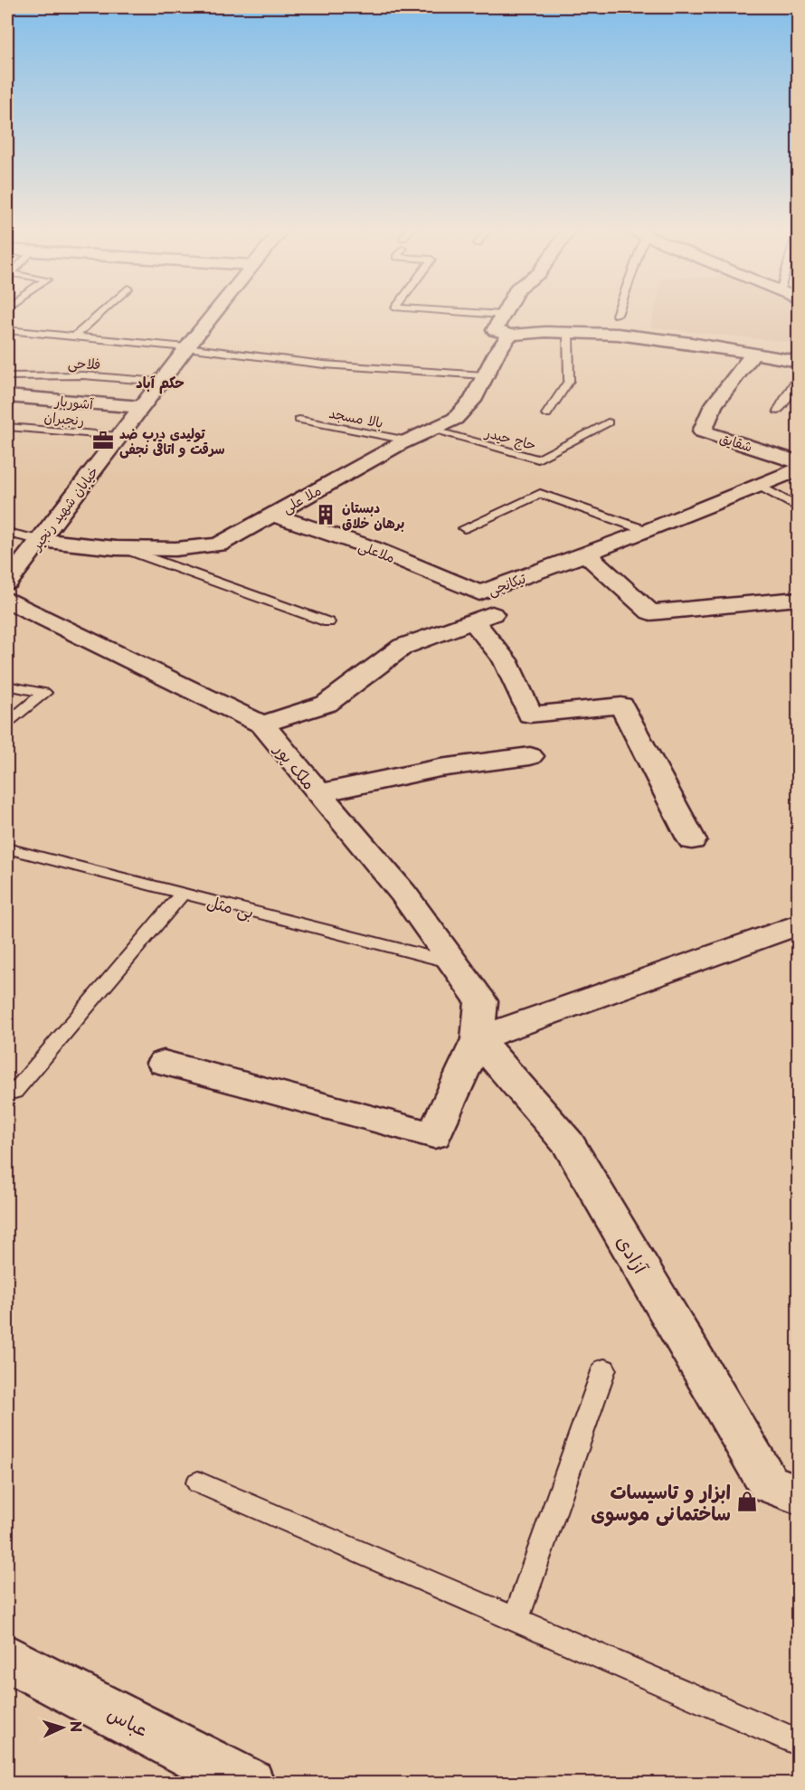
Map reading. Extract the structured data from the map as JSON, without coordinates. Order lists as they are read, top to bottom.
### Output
{
  "streets": {
    "street": [
      "آشوربار",
      "شقایق",
      "ملا علی",
      "خیابان شهید رنجبر",
      "ملاعلی",
      "تیکانچی",
      "ملک پور",
      "آزادی",
      "عباس"
    ],
    "lane": [
      "فلاحی",
      "بالا مسجد",
      "رنجبران",
      "حاج حیدر",
      "بی مثل"
    ]
  },
  "crossings": [
    ["فلاحی", "خیابان شهید رنجبر"],
    ["آشوربار", "خیابان شهید رنجبر"],
    ["بالا مسجد", "ملا علی"],
    ["رنجبران", "خیابان شهید رنجبر"],
    ["حاج حیدر", "ملا علی"],
    ["ملا علی", "خیابان شهید رنجبر"],
    ["ملا علی", "ملاعلی"],
    ["ملاعلی", "تیکانچی"],
    ["تیکانچی", "ملک پور"],
    ["ملک پور", "بی مثل"],
    ["ملک پور", "آزادی"]
  ],
  "districts": ["حکم آباد"],
  "places": {
    "office": ["تولیدی درب ضد سرقت و اتاقی نجفی"],
    "building": ["دبستان برهان خلاق"],
    "shop": ["ابزار و تاسیسات ساختمانی موسوی"]
  },
  "north": "right"
}
